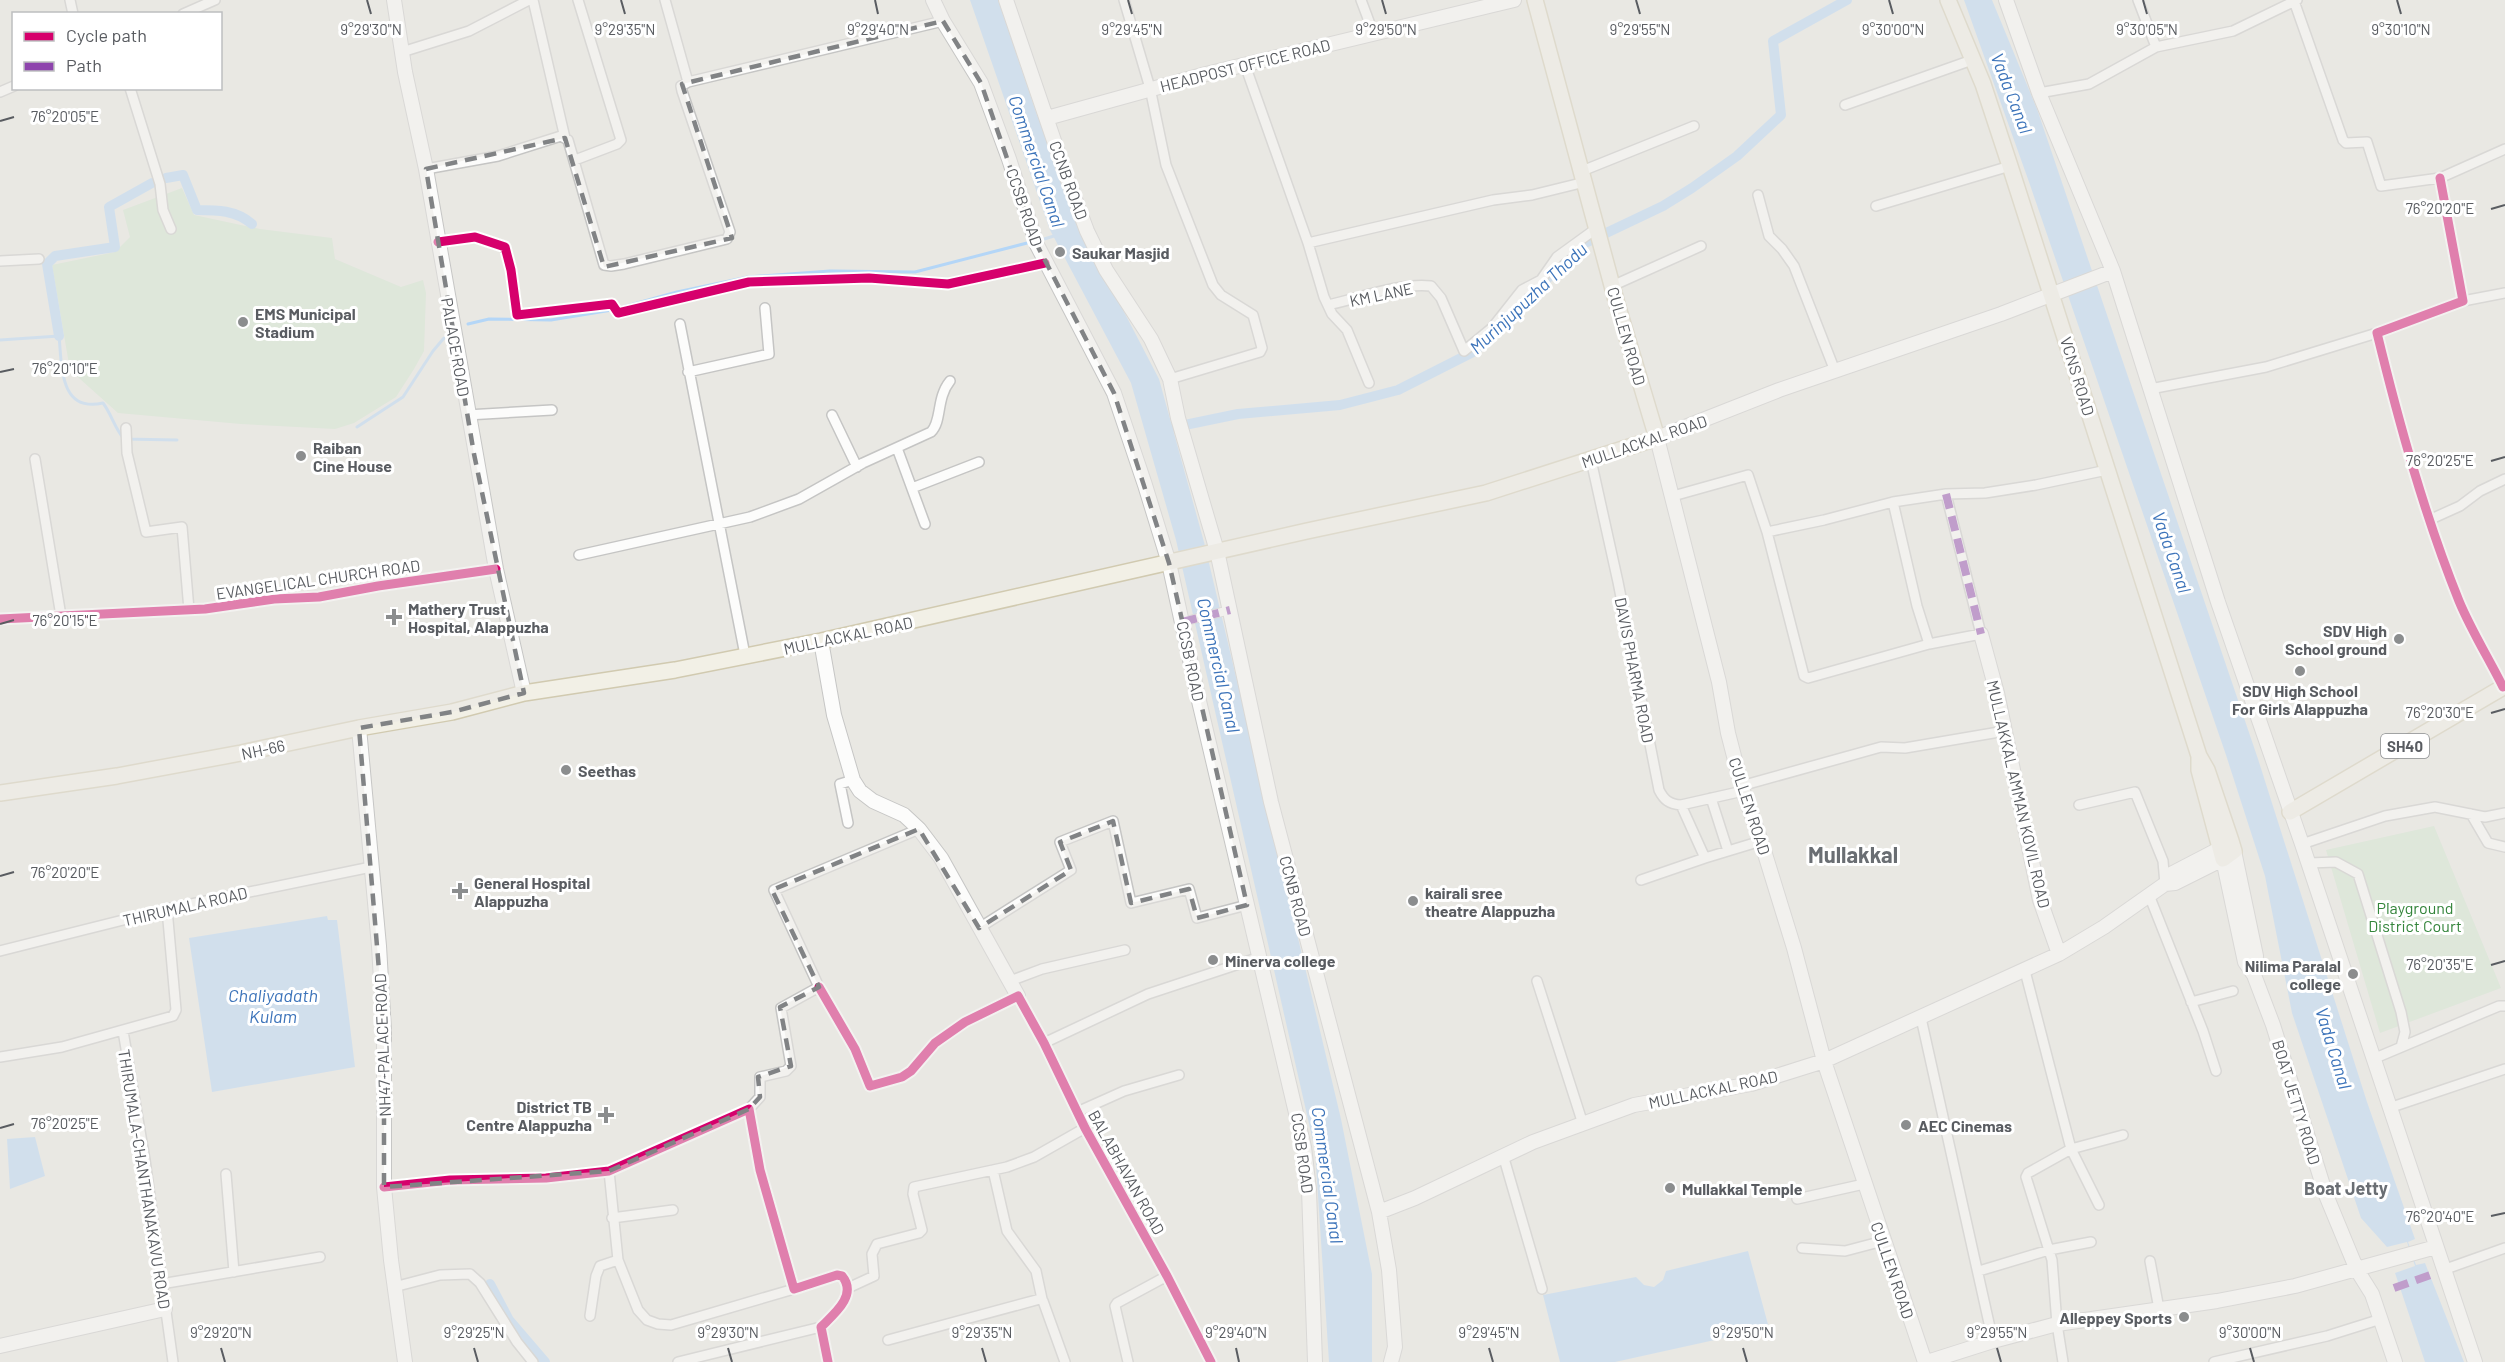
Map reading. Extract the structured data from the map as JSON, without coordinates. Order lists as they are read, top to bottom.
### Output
{
  "streets": {
    "main road": [
      "HEADPOST OFFICE ROAD",
      "CCNB ROAD",
      "CCSB ROAD",
      "CULLEN ROAD",
      "PALACE ROAD",
      "VCNS ROAD",
      "MULLACKAL ROAD",
      "SH40",
      "NH-66",
      "MULLAKKAL AMMAN KOVIL ROAD",
      "NH47-PALACE ROAD",
      "BOAT JETTY ROAD",
      "BALABHAVAN ROAD"
    ],
    "street": [
      "KM LANE",
      "EVANGELICAL CHURCH ROAD",
      "DAVIS PHARMA ROAD",
      "THIRUMALA ROAD",
      "THIRUMALA-CHANTHANAKAVU ROAD"
    ]
  },
  "crossings": [
    ["HEADPOST OFFICE ROAD", "CCNB ROAD"],
    ["CCNB ROAD", "MULLACKAL ROAD"],
    ["CCSB ROAD", "MULLACKAL ROAD"],
    ["KM LANE", "CULLEN ROAD"],
    ["CULLEN ROAD", "MULLACKAL ROAD"],
    ["PALACE ROAD", "MULLACKAL ROAD"],
    ["PALACE ROAD", "EVANGELICAL CHURCH ROAD"],
    ["PALACE ROAD", "NH-66"],
    ["VCNS ROAD", "MULLACKAL ROAD"],
    ["VCNS ROAD", "BOAT JETTY ROAD"],
    ["MULLACKAL ROAD", "DAVIS PHARMA ROAD"],
    ["MULLACKAL ROAD", "NH-66"],
    ["MULLACKAL ROAD", "MULLAKKAL AMMAN KOVIL ROAD"],
    ["MULLACKAL ROAD", "BOAT JETTY ROAD"],
    ["MULLACKAL ROAD", "BALABHAVAN ROAD"],
    ["NH-66", "NH47-PALACE ROAD"],
    ["THIRUMALA ROAD", "NH47-PALACE ROAD"]
  ],
  "districts": ["Mullakkal", "Boat Jetty"],
  "water": [
    "Vada Canal",
    "Commercial Canal",
    "Murinjupuzha Thodu",
    "Chaliyadath Kulam"
  ],
  "parks": ["Playground District Court"],
  "places": {
    "other": [
      "Saukar Masjid",
      "EMS Municipal Stadium",
      "Raiban Cine House",
      "SDV High School ground",
      "SDV High School For Girls Alappuzha",
      "Seethas",
      "kairali sree theatre Alappuzha",
      "Minerva college",
      "Nilima Paralal college",
      "AEC Cinemas",
      "Mullakkal Temple",
      "Alleppey Sports"
    ],
    "health": ["Mathery Trust Hospital, Alappuzha", "General Hospital Alappuzha", "District TB Centre Alappuzha"]
  },
  "legend": ["Cycle path", "Path"],
  "coordinates": [
    "9°29'30\"N",
    "9°29'35\"N",
    "9°29'40\"N",
    "9°29'45\"N",
    "9°29'50\"N",
    "9°29'55\"N",
    "9°30'00\"N",
    "9°30'05\"N",
    "9°30'10\"N",
    "76°20'05\"E",
    "76°20'20\"E",
    "76°20'10\"E",
    "76°20'25\"E",
    "76°20'15\"E",
    "76°20'30\"E",
    "76°20'35\"E",
    "76°20'40\"E",
    "9°29'20\"N",
    "9°29'25\"N"
  ]
}
